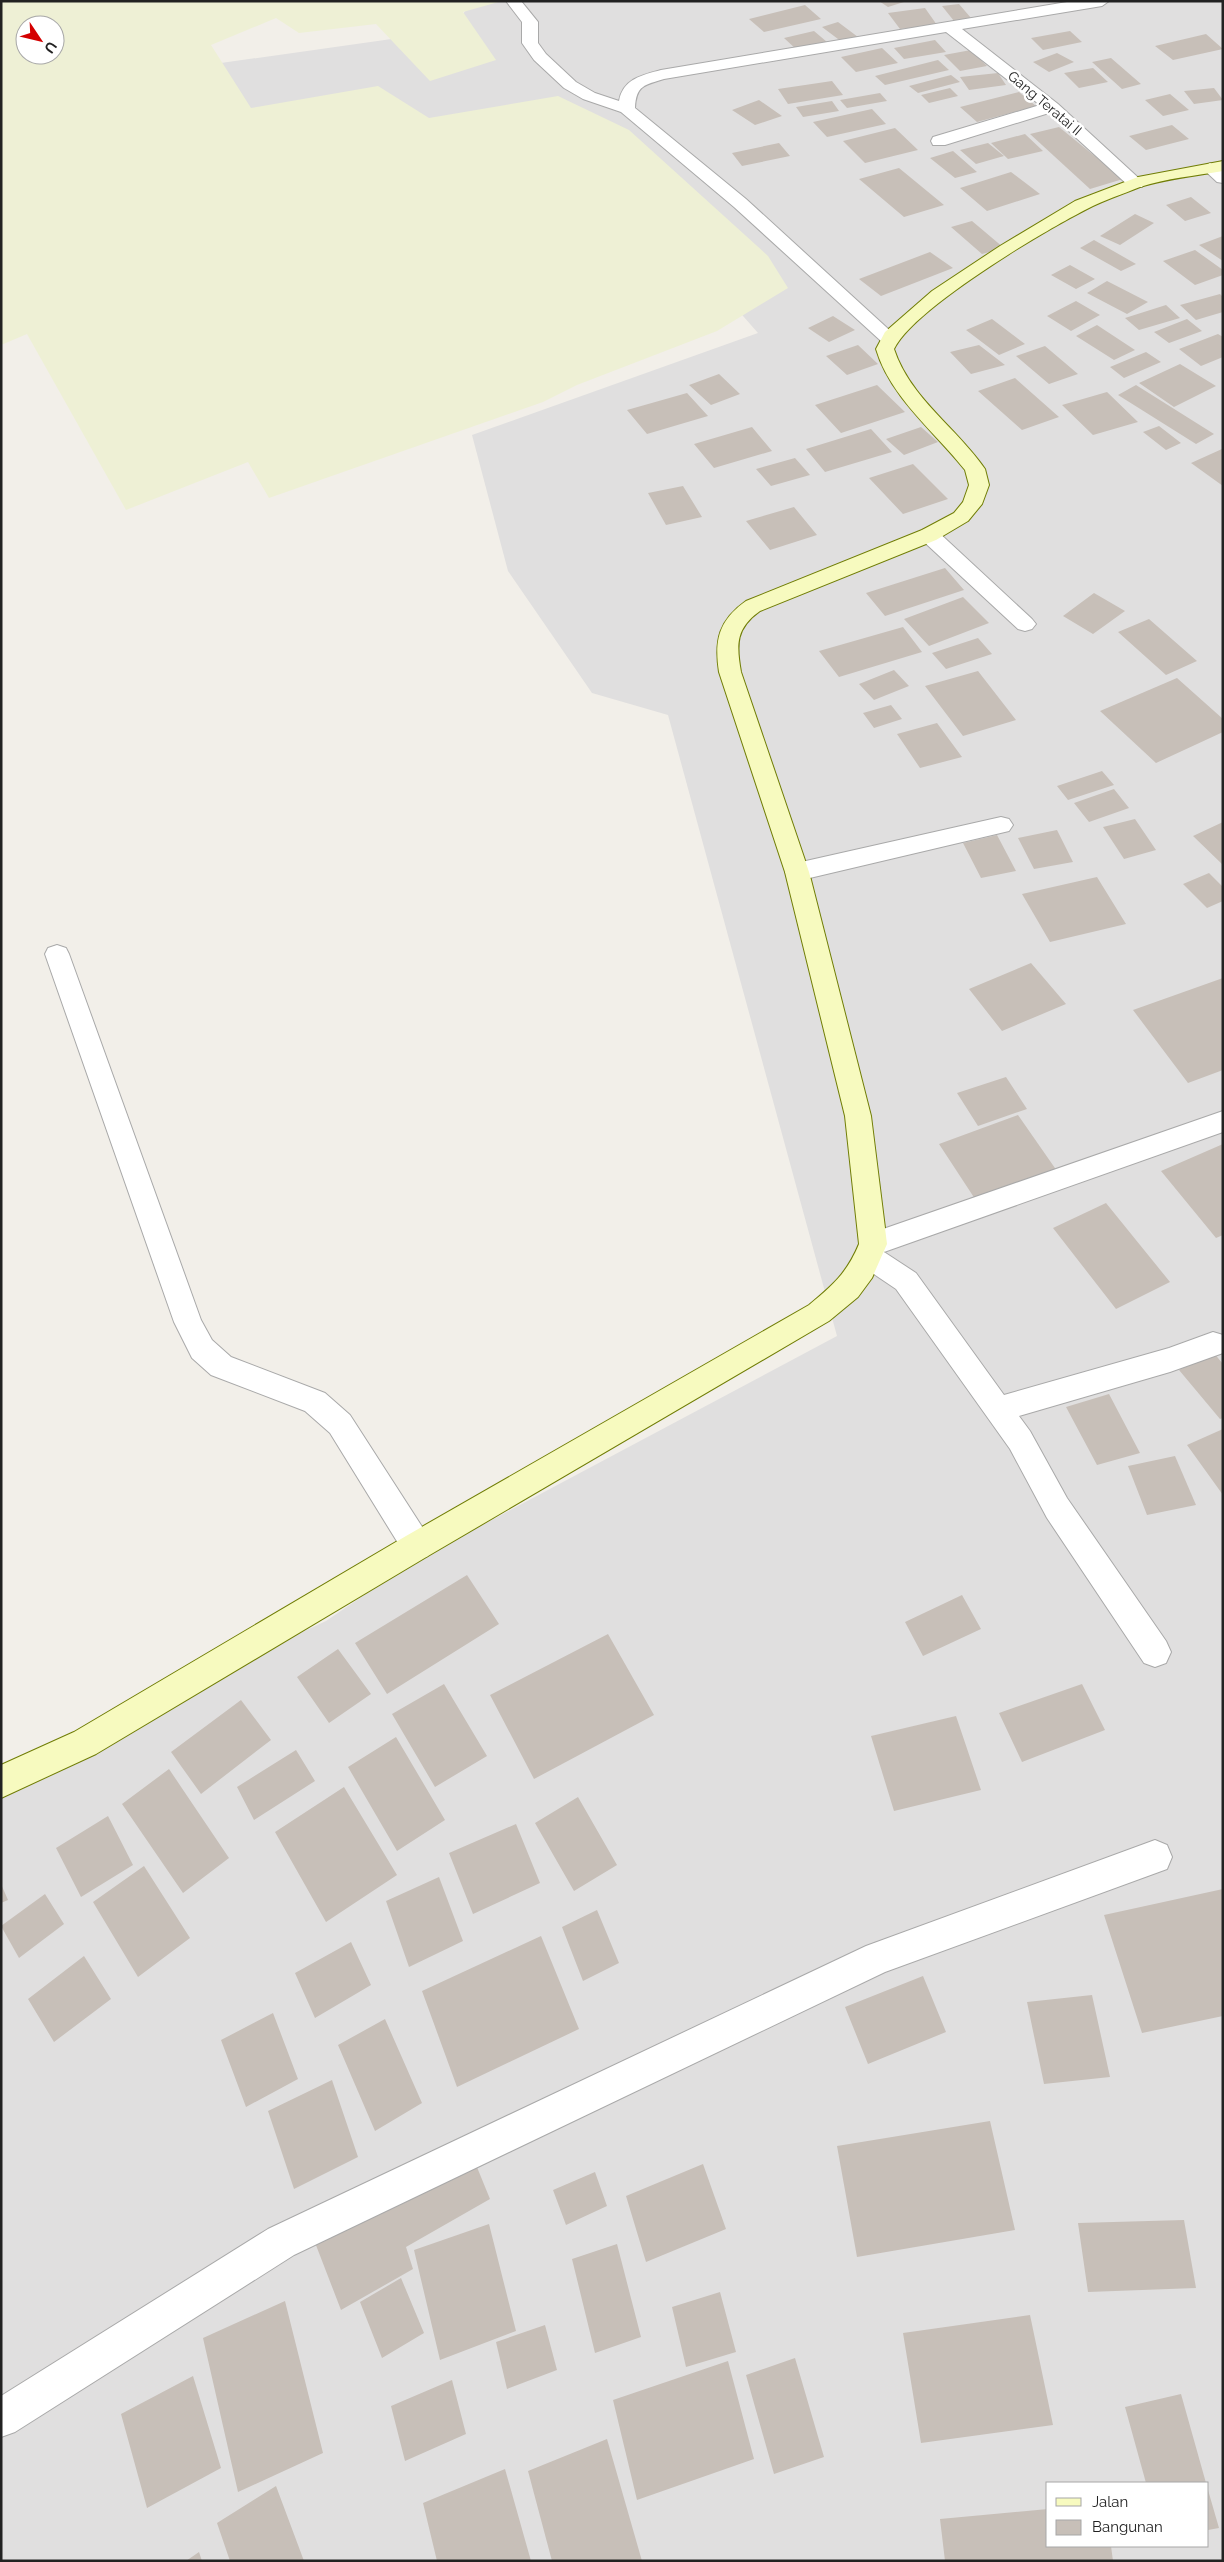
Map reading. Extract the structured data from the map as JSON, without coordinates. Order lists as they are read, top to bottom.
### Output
{
  "streets": {
    "street": ["Gang Teratai II"]
  },
  "legend": ["Jalan", "Bangunan"],
  "north": "bottom right"
}
